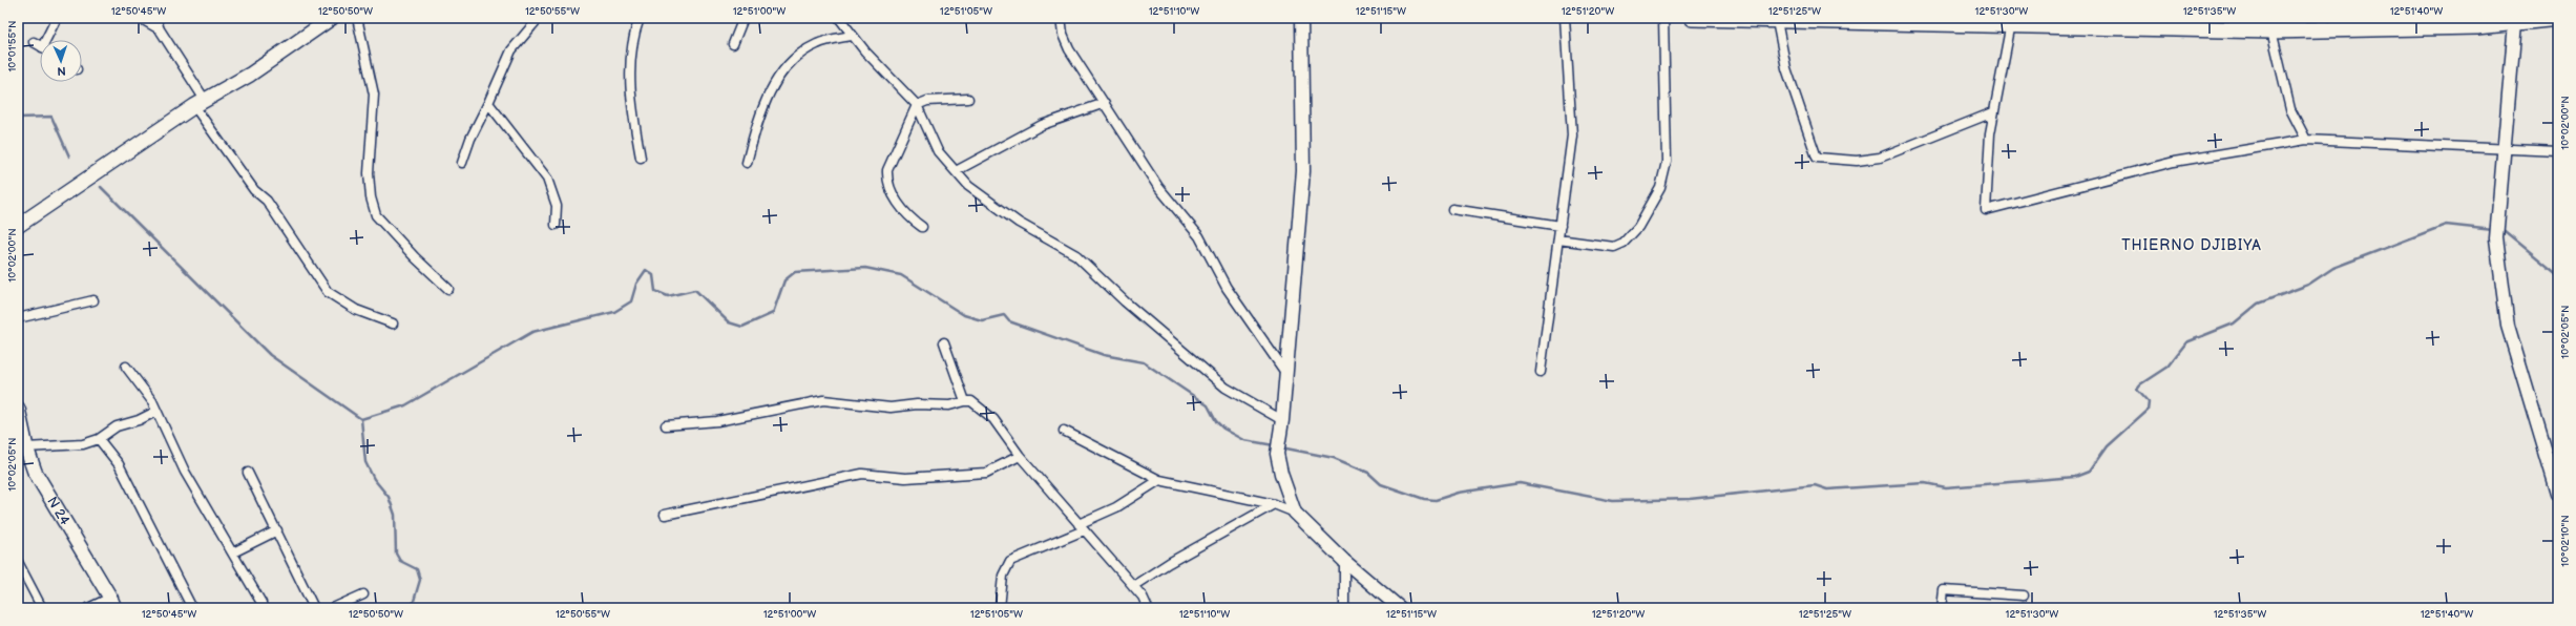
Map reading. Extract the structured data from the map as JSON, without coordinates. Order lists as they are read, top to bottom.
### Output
{
  "streets": {
    "main road": ["N 24"]
  },
  "districts": ["THIERNO DJIBIYA"],
  "north": "bottom",
  "coordinates": [
    "12°50'45\"W",
    "12°50'50\"W",
    "12°50'55\"W",
    "12°51'00\"W",
    "12°51'05\"W",
    "12°51'10\"W",
    "12°51'15\"W",
    "12°51'20\"W",
    "12°51'25\"W",
    "12°51'30\"W",
    "12°51'35\"W",
    "12°51'40\"W",
    "10°01'55\"N",
    "10°02'00\"N",
    "10°02'05\"N",
    "10°02'10\"N"
  ]
}
